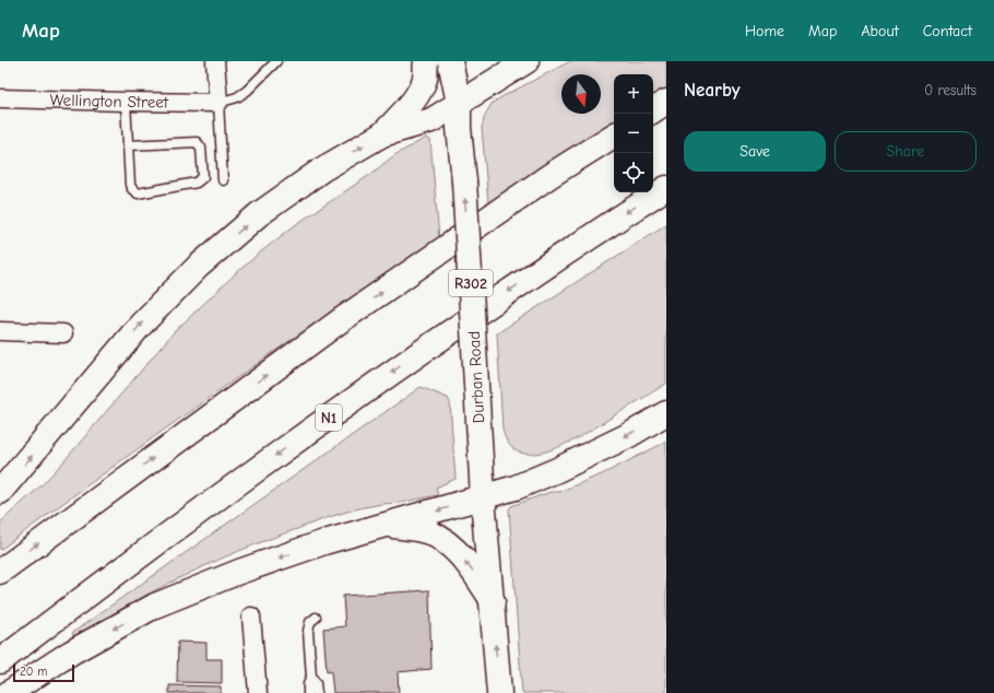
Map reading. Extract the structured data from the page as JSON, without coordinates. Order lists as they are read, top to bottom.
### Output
{
  "streets": {
    "main road": ["R302", "Durban Road", "N1"],
    "street": ["Wellington Street"]
  },
  "one_way": ["Durban Road"],
  "scale_bar": "20 m",
  "north": "bottom",
  "page": {
    "header": "Map",
    "nav": [
      "Home",
      "Map",
      "About",
      "Contact"
    ],
    "heading": ["Nearby", "0 results"],
    "map_buttons": ["+", "−"],
    "buttons": ["Save", "Share"],
    "scale": "20 m"
  }
}
